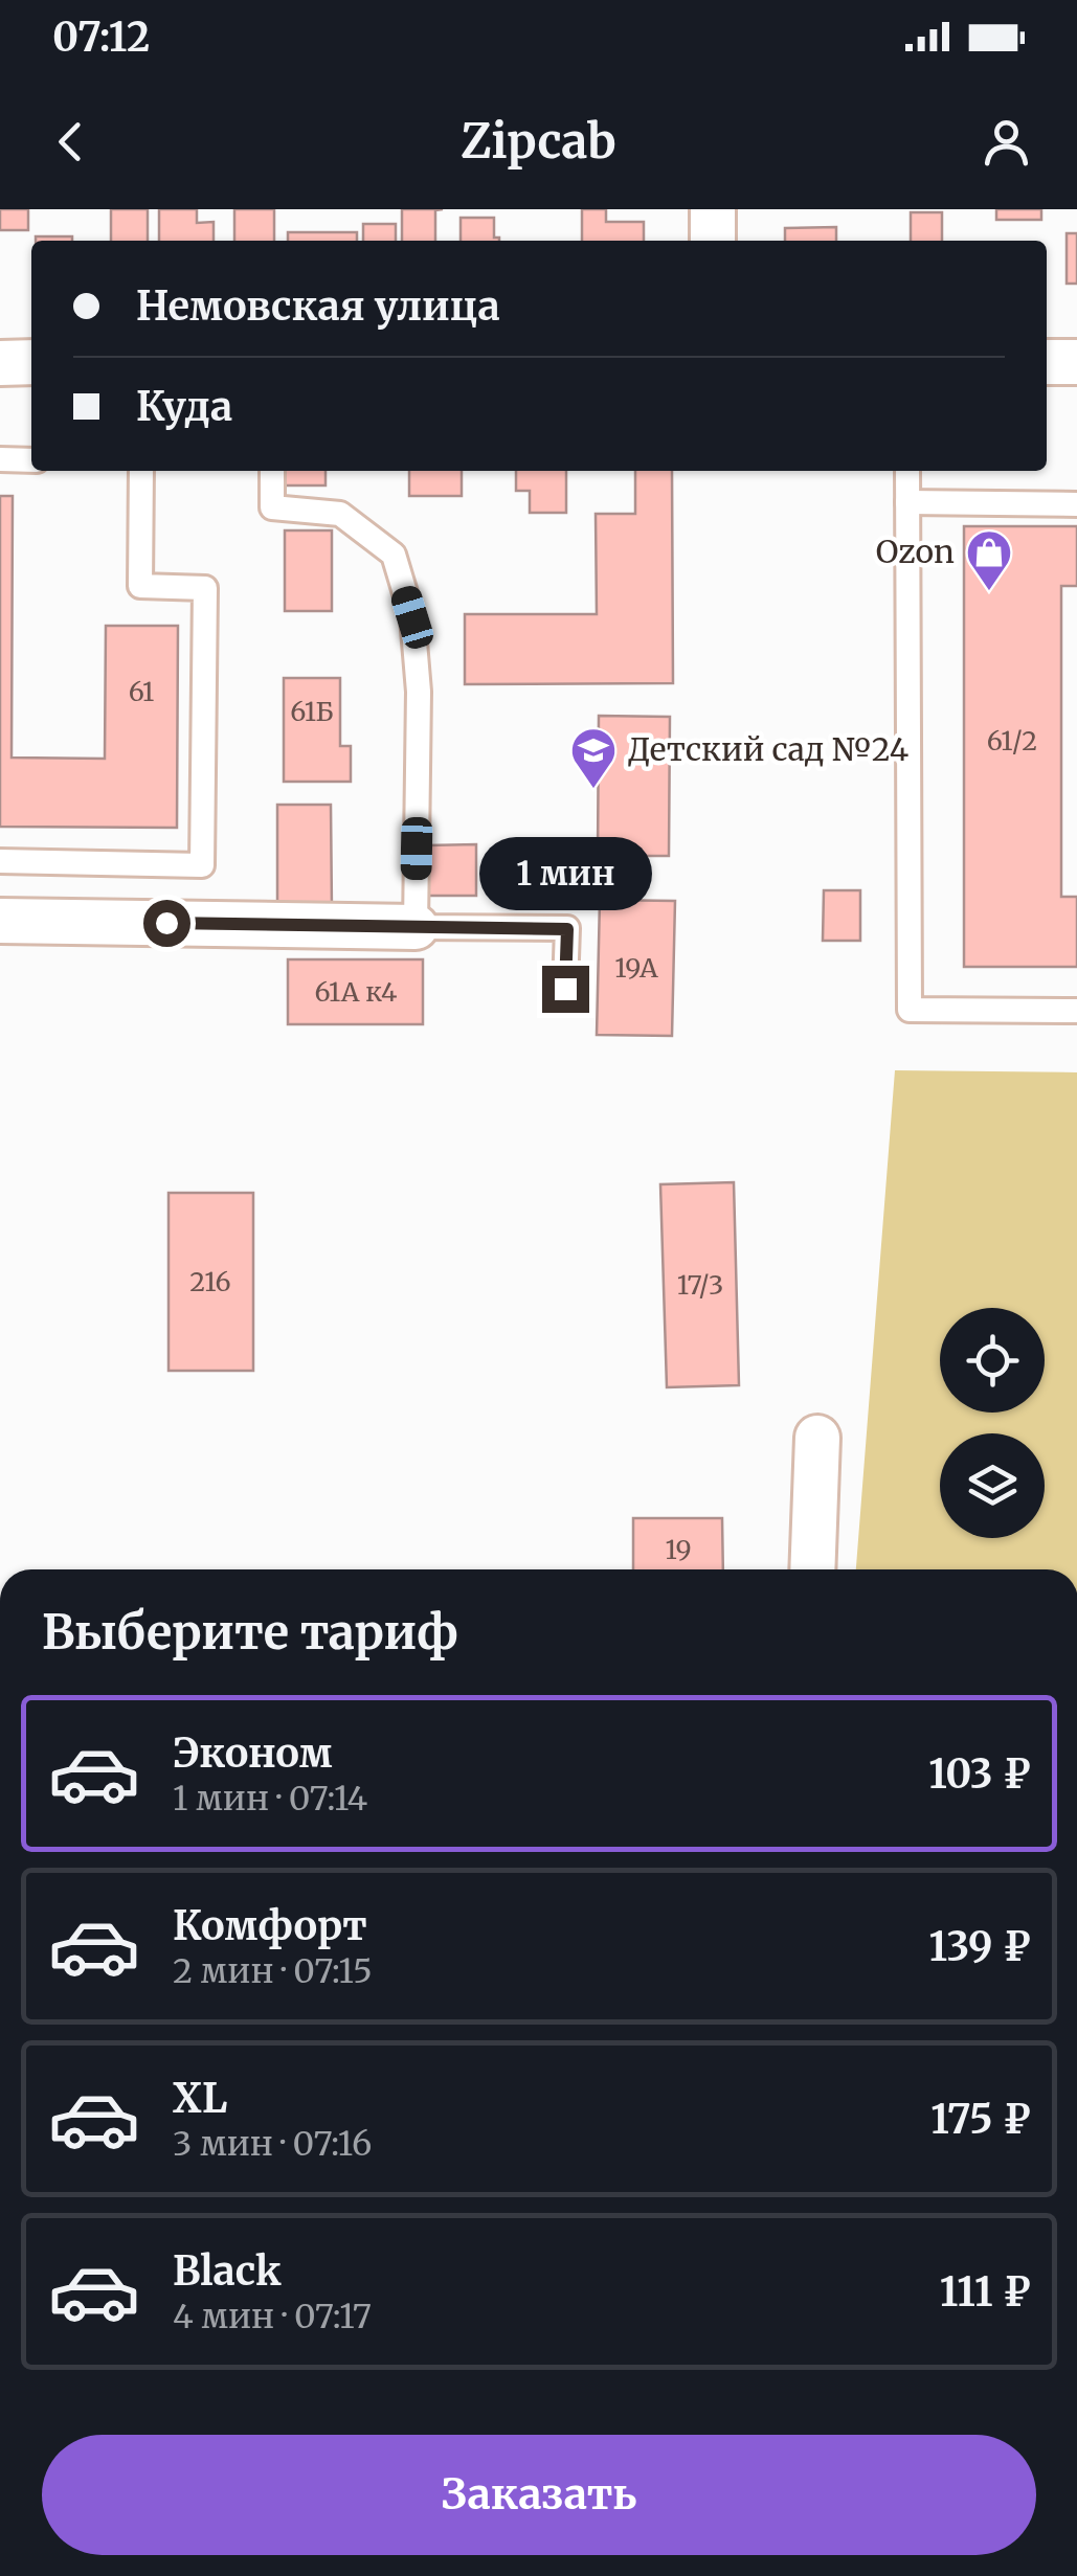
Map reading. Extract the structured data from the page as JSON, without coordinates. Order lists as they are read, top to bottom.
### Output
{
  "places": {
    "shop": ["Ozon"],
    "school or university": ["Детский сад №24"]
  },
  "house_numbers": [
    "61",
    "61Б",
    "61/2",
    "19А",
    "61А к4",
    "216",
    "17/3",
    "19"
  ],
  "page": {
    "status": "07:12",
    "header": "Zipcab",
    "banner": ["Немовская улица", "Куда"],
    "bubble": "1 мин",
    "heading": "Выберите тариф",
    "list": [
      {
        "name": "Эконом",
        "note": "1 мин · 07:14",
        "value": "103 ₽"
      },
      {
        "name": "Комфорт",
        "note": "2 мин · 07:15",
        "value": "139 ₽"
      },
      {
        "name": "XL",
        "note": "3 мин · 07:16",
        "value": "175 ₽"
      },
      {
        "name": "Black",
        "note": "4 мин · 07:17",
        "value": "111 ₽"
      }
    ],
    "buttons": "Заказать"
  }
}
